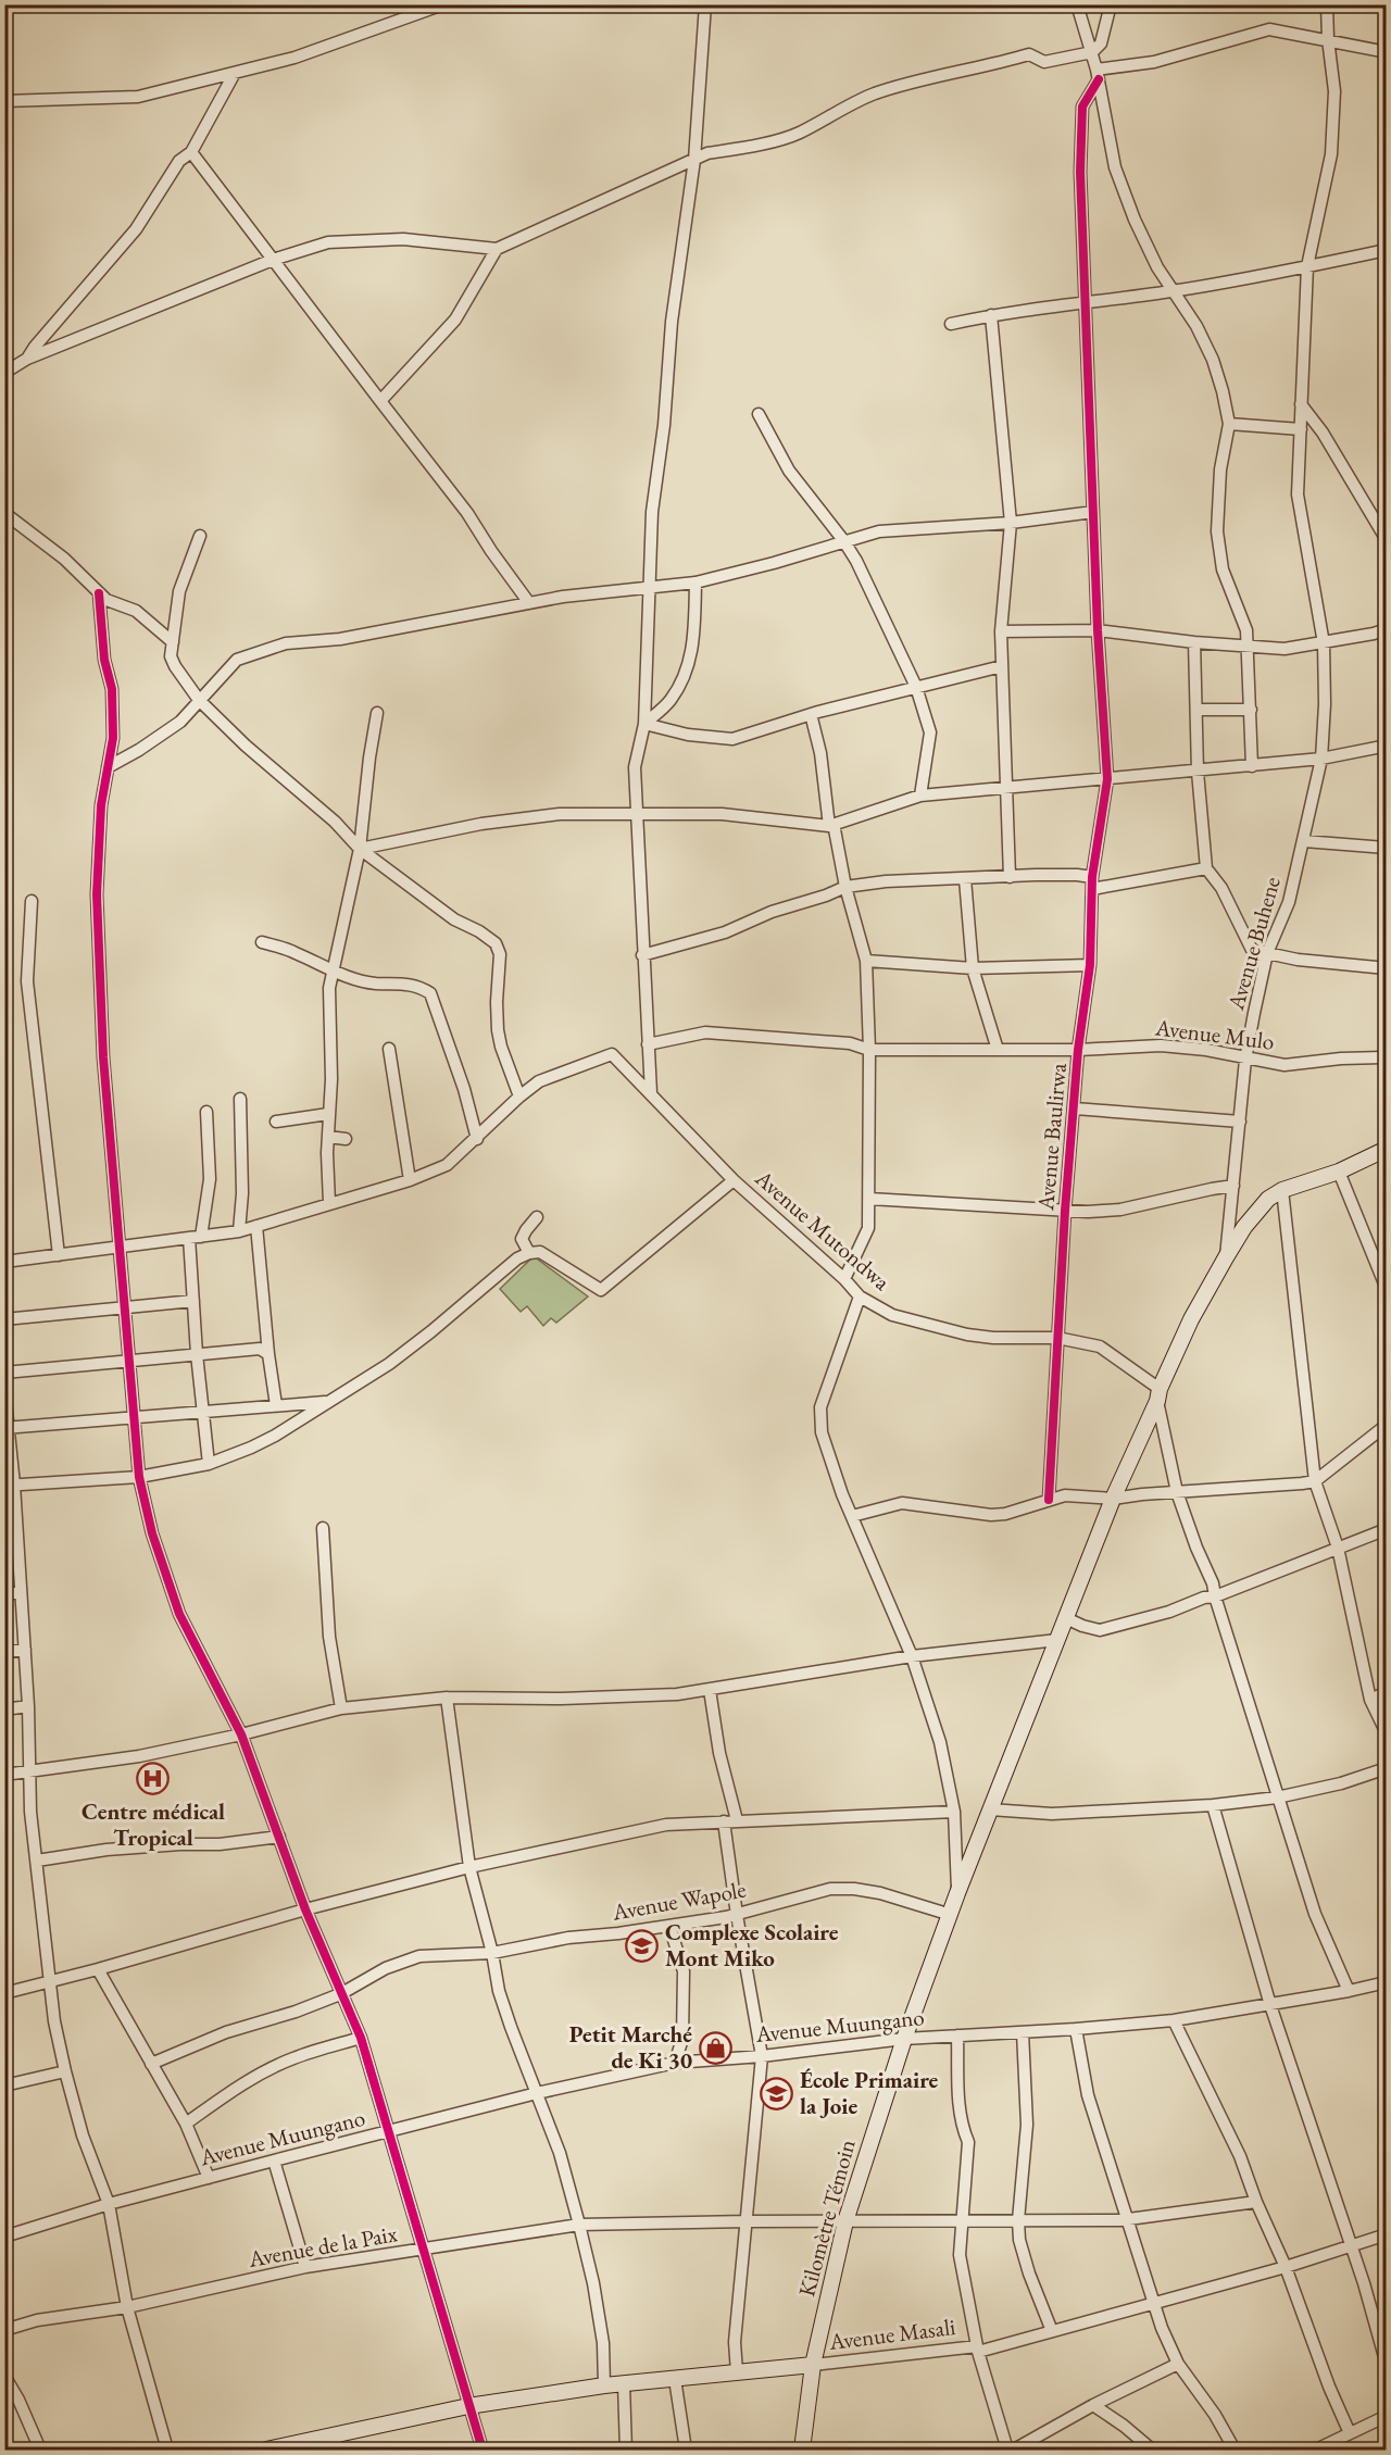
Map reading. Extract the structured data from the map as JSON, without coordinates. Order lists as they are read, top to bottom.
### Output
{
  "streets": {
    "main road": ["Kilomètre Témoin"],
    "street": [
      "Avenue Buhene",
      "Avenue Mulo",
      "Avenue Baulirwa",
      "Avenue Mutondwa",
      "Avenue Wapole",
      "Avenue Muungano",
      "Avenue de la Paix",
      "Avenue Masali"
    ]
  },
  "crossings": [
    ["Avenue Buhene", "Avenue Mulo"],
    ["Avenue Buhene", "Kilomètre Témoin"],
    ["Avenue Mulo", "Avenue Baulirwa"],
    ["Avenue Baulirwa", "Avenue Mutondwa"],
    ["Avenue Mutondwa", "Kilomètre Témoin"],
    ["Avenue Wapole", "Kilomètre Témoin"],
    ["Avenue Muungano", "Kilomètre Témoin"],
    ["Kilomètre Témoin", "Avenue de la Paix"],
    ["Kilomètre Témoin", "Avenue Masali"]
  ],
  "places": {
    "hospital": ["Centre médical Tropical"],
    "school or university": ["Complexe Scolaire Mont Miko", "École Primaire la Joie"],
    "shop": ["Petit Marché de Ki 30"]
  }
}
